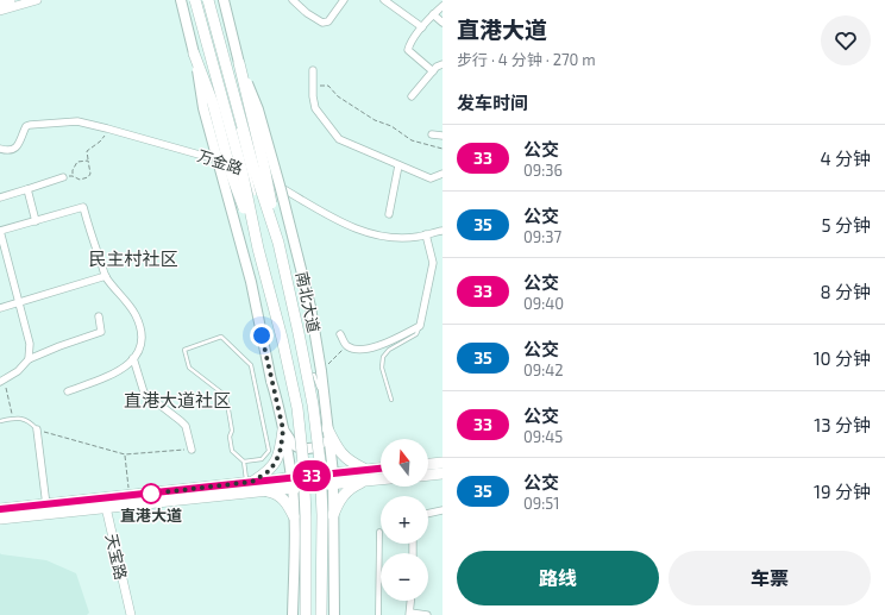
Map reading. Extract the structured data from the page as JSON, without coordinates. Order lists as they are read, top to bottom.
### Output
{
  "streets": {
    "main road": ["南北大道"],
    "street": ["万金路", "天宝路"]
  },
  "districts": ["民主村社区", "直港大道社区"],
  "places": ["直港大道"],
  "lines": ["bus line 33"],
  "north": "top",
  "page": {
    "on_map": "33",
    "heading": [
      ["直港大道", "步行 · 4 分钟 · 270 m"],
      "发车时间"
    ],
    "list": [
      {
        "mark": "33",
        "name": "公交",
        "note": "09:36",
        "value": "4 分钟"
      },
      {
        "mark": "35",
        "name": "公交",
        "note": "09:37",
        "value": "5 分钟"
      },
      {
        "mark": "33",
        "name": "公交",
        "note": "09:40",
        "value": "8 分钟"
      },
      {
        "mark": "35",
        "name": "公交",
        "note": "09:42",
        "value": "10 分钟"
      },
      {
        "mark": "33",
        "name": "公交",
        "note": "09:45",
        "value": "13 分钟"
      },
      {
        "mark": "35",
        "name": "公交",
        "note": "09:51",
        "value": "19 分钟"
      }
    ],
    "map_buttons": ["+", "−"],
    "buttons": ["路线", "车票"]
  }
}
